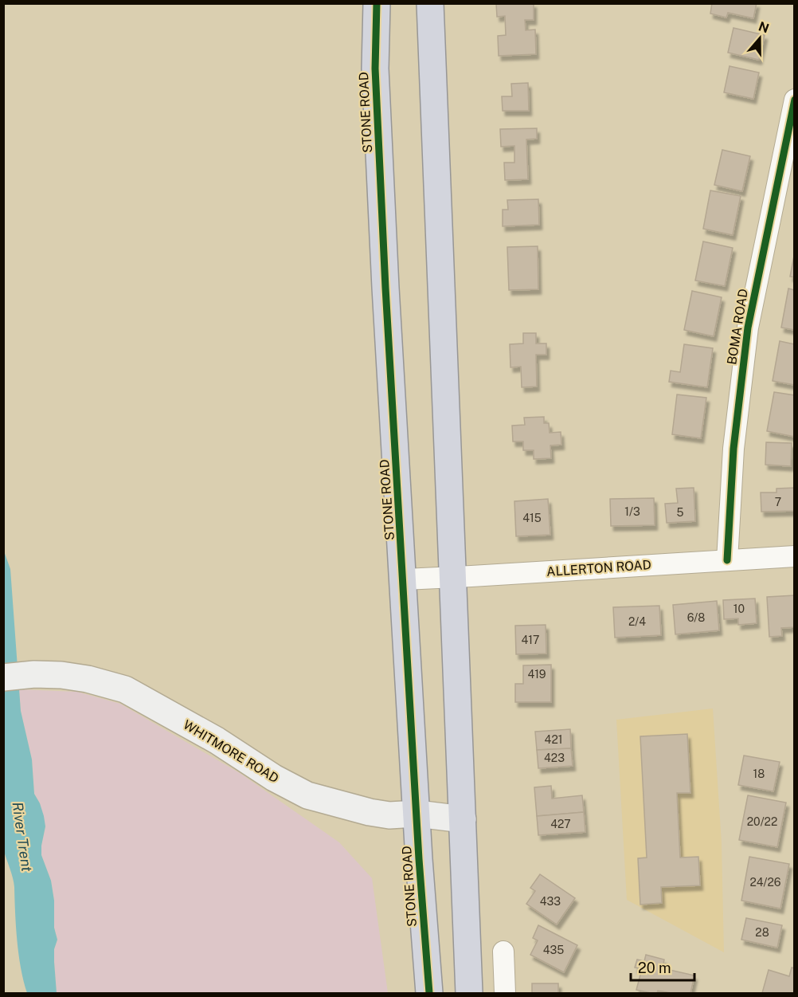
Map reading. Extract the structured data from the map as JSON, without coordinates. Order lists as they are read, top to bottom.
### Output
{
  "streets": {
    "highway": ["STONE ROAD"],
    "main road": ["WHITMORE ROAD"],
    "street": ["BOMA ROAD", "ALLERTON ROAD"]
  },
  "crossings": [
    ["STONE ROAD", "ALLERTON ROAD"],
    ["STONE ROAD", "WHITMORE ROAD"],
    ["BOMA ROAD", "ALLERTON ROAD"]
  ],
  "water": ["River Trent"],
  "house_numbers": [
    "7",
    "1/3",
    "5",
    "415",
    "10",
    "6/8",
    "2/4",
    "417",
    "419",
    "421",
    "423",
    "18",
    "20/22",
    "427",
    "24/26",
    "433",
    "28",
    "435"
  ],
  "scale_bar": "20 m",
  "north": "top"
}
